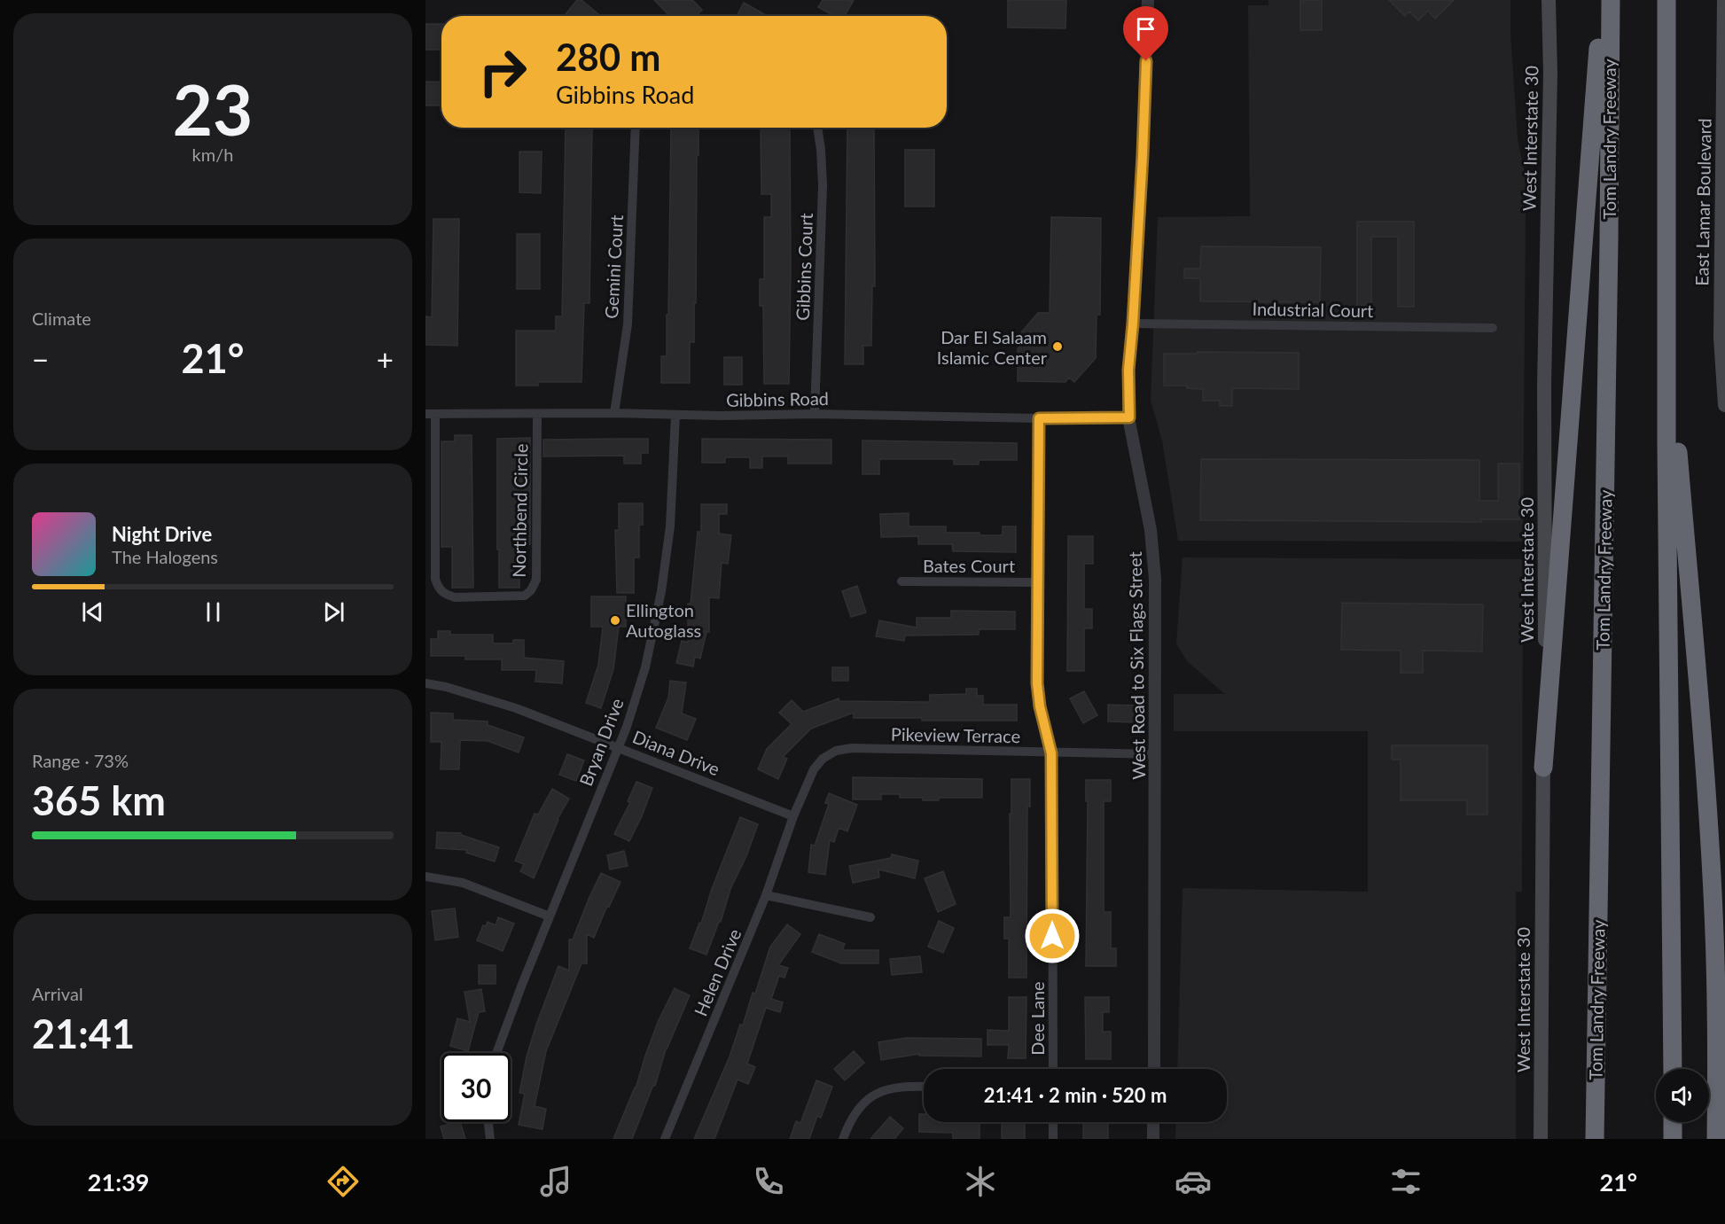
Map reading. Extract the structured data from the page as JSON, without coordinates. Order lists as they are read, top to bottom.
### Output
{
  "streets": {
    "highway": ["Tom Landry Freeway"],
    "main road": ["West Interstate 30", "East Lamar Boulevard"],
    "street": [
      "Gemini Court",
      "Gibbins Court",
      "Industrial Court",
      "Gibbins Road",
      "Northbend Circle",
      "Bates Court",
      "West Road to Six Flags Street",
      "Pikeview Terrace",
      "Bryan Drive",
      "Diana Drive",
      "Helen Drive",
      "Dee Lane"
    ]
  },
  "crossings": [
    ["Gemini Court", "Gibbins Road"],
    ["Gibbins Court", "Gibbins Road"],
    ["Industrial Court", "West Road to Six Flags Street"],
    ["Gibbins Road", "Northbend Circle"],
    ["Gibbins Road", "West Road to Six Flags Street"],
    ["Gibbins Road", "Bryan Drive"],
    ["Gibbins Road", "Dee Lane"],
    ["Bates Court", "Dee Lane"],
    ["West Road to Six Flags Street", "Pikeview Terrace"],
    ["Pikeview Terrace", "Diana Drive"],
    ["Pikeview Terrace", "Helen Drive"],
    ["Pikeview Terrace", "Dee Lane"],
    ["Bryan Drive", "Diana Drive"],
    ["Diana Drive", "Helen Drive"]
  ],
  "places": ["Dar El Salaam Islamic Center", "Ellington Autoglass"],
  "page": {
    "tile": [
      ["23", "km/h"],
      "Climate",
      ["Range · 73%", "365 km"],
      ["Arrival", "21:41"]
    ],
    "turn": ["280 m", "Gibbins Road"],
    "heat": ["−", "21°", "+"],
    "song": ["Night Drive", "The Halogens"],
    "limit": "30",
    "trip": "21:41 · 2 min · 520 m",
    "tabs": ["21:39", "21°"]
  }
}
